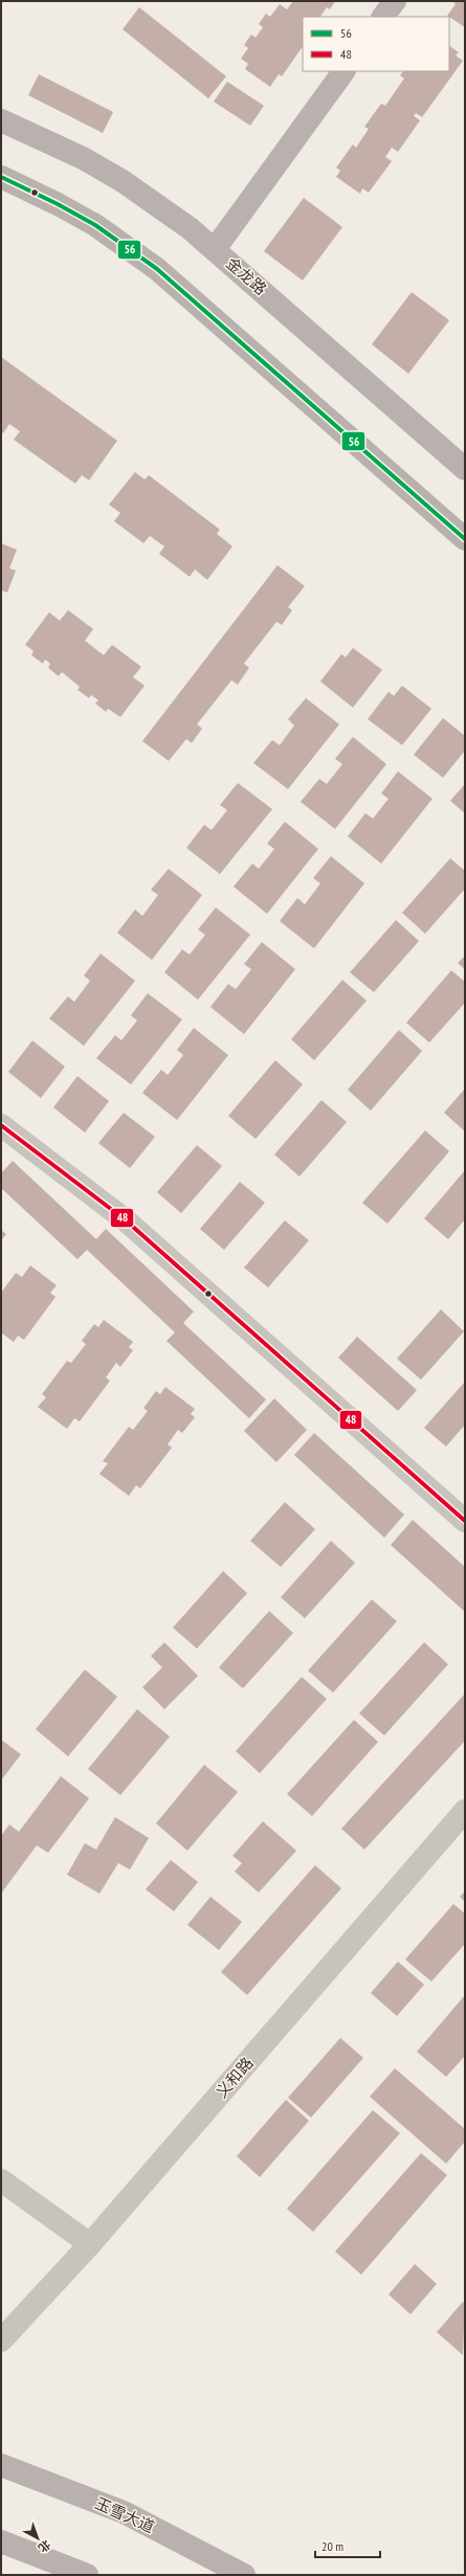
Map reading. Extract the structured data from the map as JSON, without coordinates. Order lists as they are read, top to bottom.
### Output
{
  "streets": {
    "main road": ["金龙路", "玉雪大道"],
    "street": ["义和路"]
  },
  "lines": ["transit line 56", "transit line 48"],
  "legend": ["56", "48"],
  "scale_bar": "20 m",
  "north": "bottom right"
}
